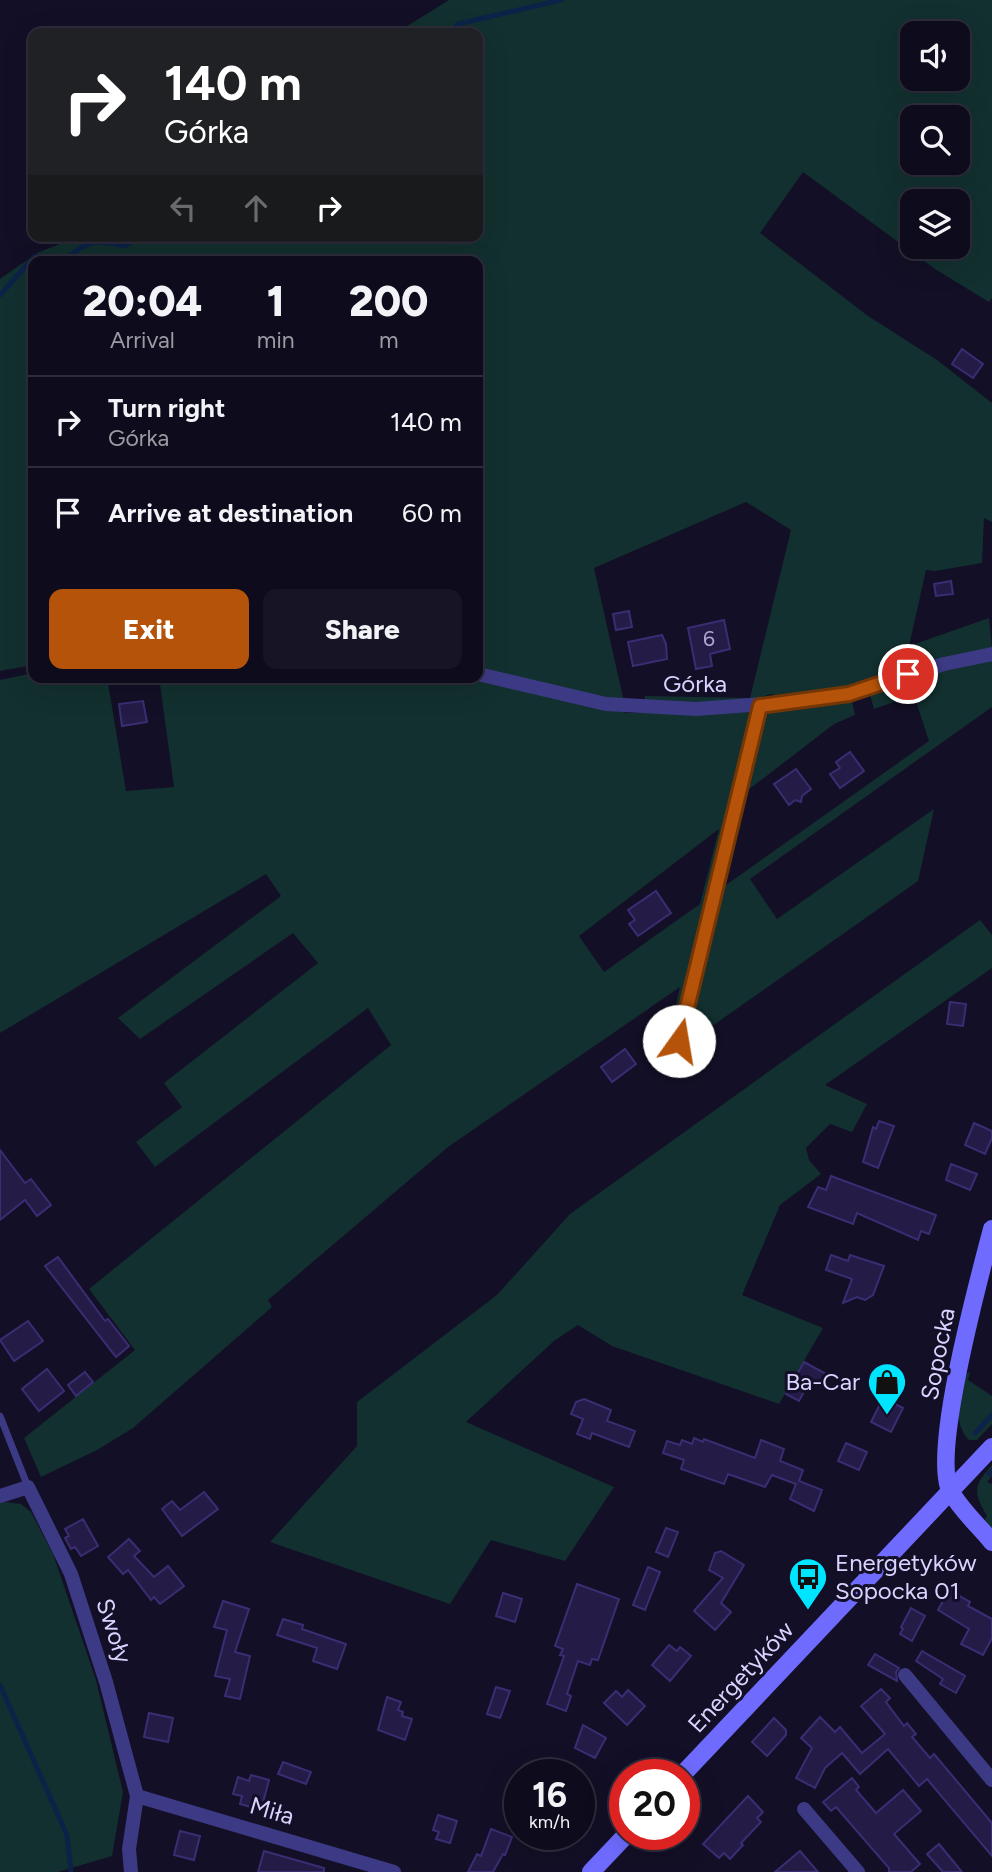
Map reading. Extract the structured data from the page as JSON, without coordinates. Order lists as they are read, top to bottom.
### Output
{
  "streets": {
    "main road": ["Sopocka", "Energetyków"],
    "street": ["Górka", "Swoły", "Miła"]
  },
  "crossings": [
    ["Sopocka", "Energetyków"],
    ["Swoły", "Miła"]
  ],
  "places": {
    "shop": ["Ba-Car"],
    "bus stop": ["Energetyków Sopocka 01"]
  },
  "house_numbers": ["6"],
  "page": {
    "turn": ["140 m", "Górka"],
    "eta": [
      "20:04",
      "Arrival",
      "1",
      "min",
      "200",
      "m"
    ],
    "list": [
      {
        "name": "Turn right",
        "note": "Górka",
        "value": "140 m"
      },
      {
        "name": "Arrive at destination",
        "value": "60 m"
      }
    ],
    "buttons": ["Exit", "Share"],
    "speed": "16 km/h",
    "limit": "20"
  }
}
